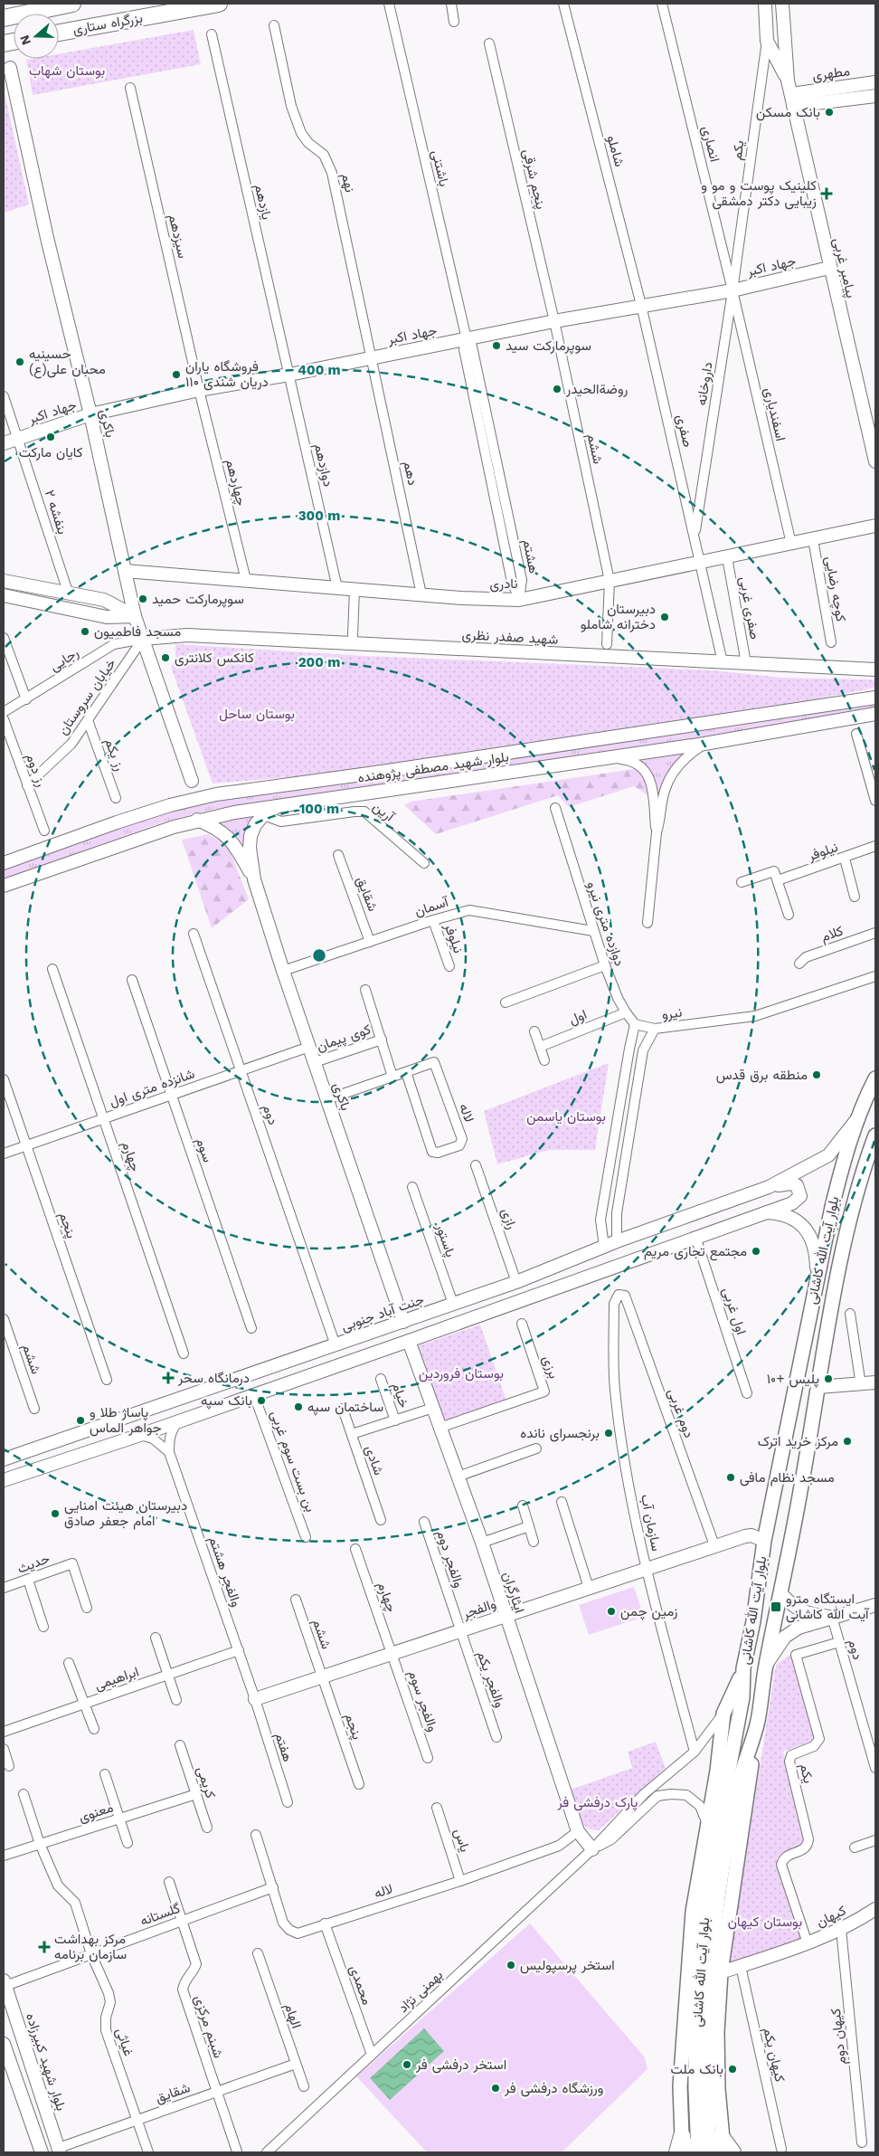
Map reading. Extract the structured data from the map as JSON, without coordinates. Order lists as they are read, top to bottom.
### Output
{
  "streets": {
    "highway": ["بزرگراه ستاری"],
    "main road": ["بلوار آیت الله کاشانی"],
    "street": [
      "مطهری",
      "انصاری",
      "یکم",
      "شاملو",
      "باشتنی",
      "پنجم شرقی",
      "نهم",
      "یازدهم",
      "سیزدهم",
      "جهاد اکبر",
      "پیامبر غربی",
      "داروخانه",
      "اسفندیاری",
      "باکری",
      "صفری",
      "ششم",
      "دوازدهم",
      "دهم",
      "چهاردهم",
      "بنفشه ۲",
      "هشتم",
      "نادری",
      "کوچه رضایی",
      "صفری غربی",
      "شهید صفدر نظری",
      "رجایی",
      "خیابان سروستان",
      "رز یکم",
      "بلوار شهید مصطفی پژوهنده",
      "رز دوم",
      "آرین",
      "نیلوفر",
      "شقایق",
      "آسمان",
      "دوازده متری نیرو",
      "کلام",
      "نیرو",
      "اول",
      "کوی پیمان",
      "شانزده متری اول",
      "لاله",
      "دوم",
      "سوم",
      "چهارم",
      "رازی",
      "پنجم",
      "پاستور",
      "اول غربی",
      "جنت آباد جنوبی",
      "برزی",
      "خیام",
      "دوم غربی",
      "شادی",
      "بن بست سوم غربی",
      "سازمان آب",
      "والفجر دوم",
      "حدیث",
      "والفجر هشتم",
      "ایثارگران",
      "والفجر",
      "ابراهیمی",
      "والفجر یکم",
      "والفجر سوم",
      "هفتم",
      "کریمی",
      "معنوی",
      "یاس",
      "گلستانه",
      "کیهان",
      "محمدی",
      "بهمنی نژاد",
      "الهام",
      "شبنم مرکزی",
      "کیهان دوم",
      "غیاثی",
      "کیهان یکم",
      "بلوار شهید کبیرزاده"
    ]
  },
  "crossings": [
    ["مطهری", "پیامبر غربی"],
    ["انصاری", "یکم"],
    ["انصاری", "جهاد اکبر"],
    ["انصاری", "داروخانه"],
    ["انصاری", "اسفندیاری"],
    ["یکم", "جهاد اکبر"],
    ["یکم", "پیامبر غربی"],
    ["یکم", "داروخانه"],
    ["یکم", "اسفندیاری"],
    ["یکم", "دوم"],
    ["یکم", "کیهان"],
    ["شاملو", "جهاد اکبر"],
    ["شاملو", "صفری"],
    ["باشتنی", "جهاد اکبر"],
    ["باشتنی", "هشتم"],
    ["پنجم شرقی", "جهاد اکبر"],
    ["پنجم شرقی", "ششم"],
    ["نهم", "جهاد اکبر"],
    ["نهم", "دهم"],
    ["یازدهم", "جهاد اکبر"],
    ["یازدهم", "دوازدهم"],
    ["سیزدهم", "جهاد اکبر"],
    ["سیزدهم", "چهاردهم"],
    ["جهاد اکبر", "پیامبر غربی"],
    ["جهاد اکبر", "داروخانه"],
    ["جهاد اکبر", "اسفندیاری"],
    ["جهاد اکبر", "باکری"],
    ["جهاد اکبر", "صفری"],
    ["جهاد اکبر", "ششم"],
    ["جهاد اکبر", "دوازدهم"],
    ["جهاد اکبر", "دهم"],
    ["جهاد اکبر", "چهاردهم"],
    ["جهاد اکبر", "بنفشه ۲"],
    ["جهاد اکبر", "هشتم"],
    ["داروخانه", "اسفندیاری"],
    ["داروخانه", "صفری"],
    ["اسفندیاری", "نادری"],
    ["باکری", "نادری"],
    ["باکری", "شهید صفدر نظری"],
    ["باکری", "رجایی"],
    ["باکری", "خیابان سروستان"],
    ["باکری", "بلوار شهید مصطفی پژوهنده"],
    ["باکری", "آرین"],
    ["باکری", "آسمان"],
    ["باکری", "کوی پیمان"],
    ["باکری", "شانزده متری اول"],
    ["باکری", "لاله"],
    ["باکری", "جنت آباد جنوبی"],
    ["صفری", "نادری"],
    ["ششم", "نادری"],
    ["ششم", "پنجم"],
    ["ششم", "والفجر"],
    ["دوازدهم", "نادری"],
    ["دهم", "نادری"],
    ["چهاردهم", "نادری"],
    ["هشتم", "نادری"],
    ["نادری", "کوچه رضایی"],
    ["نادری", "صفری غربی"],
    ["صفری غربی", "شهید صفدر نظری"],
    ["شهید صفدر نظری", "رجایی"],
    ["شهید صفدر نظری", "خیابان سروستان"],
    ["رجایی", "خیابان سروستان"],
    ["خیابان سروستان", "رز یکم"],
    ["خیابان سروستان", "رز دوم"],
    ["نیلوفر", "آسمان"],
    ["شقایق", "آسمان"],
    ["شقایق", "الهام"],
    ["شقایق", "شبنم مرکزی"],
    ["شقایق", "غیاثی"],
    ["شقایق", "بلوار شهید کبیرزاده"],
    ["آسمان", "دوازده متری نیرو"],
    ["دوازده متری نیرو", "اول"],
    ["نیرو", "جنت آباد جنوبی"],
    ["کوی پیمان", "لاله"],
    ["شانزده متری اول", "دوم"],
    ["شانزده متری اول", "سوم"],
    ["شانزده متری اول", "چهارم"],
    ["شانزده متری اول", "پنجم"],
    ["لاله", "ایثارگران"],
    ["لاله", "یاس"],
    ["لاله", "گلستانه"],
    ["لاله", "محمدی"],
    ["دوم", "جنت آباد جنوبی"],
    ["چهارم", "والفجر"],
    ["چهارم", "والفجر سوم"],
    ["رازی", "جنت آباد جنوبی"],
    ["پنجم", "والفجر"],
    ["پاستور", "جنت آباد جنوبی"],
    ["بلوار آیت الله کاشانی", "والفجر"],
    ["برزی", "ایثارگران"],
    ["دوم غربی", "سازمان آب"],
    ["دوم غربی", "والفجر"],
    ["سازمان آب", "والفجر"],
    ["سازمان آب", "بهمنی نژاد"],
    ["والفجر دوم", "والفجر"],
    ["والفجر دوم", "والفجر یکم"],
    ["والفجر هشتم", "والفجر"],
    ["والفجر هشتم", "ابراهیمی"],
    ["والفجر هشتم", "هفتم"],
    ["ایثارگران", "والفجر"],
    ["ایثارگران", "بهمنی نژاد"],
    ["والفجر", "والفجر یکم"],
    ["والفجر", "والفجر سوم"],
    ["والفجر", "هفتم"],
    ["کریمی", "معنوی"],
    ["معنوی", "غیاثی"],
    ["گلستانه", "شبنم مرکزی"],
    ["گلستانه", "غیاثی"],
    ["گلستانه", "بلوار شهید کبیرزاده"],
    ["کیهان", "کیهان دوم"],
    ["کیهان", "کیهان یکم"],
    ["محمدی", "بهمنی نژاد"]
  ],
  "parks": [
    "بوستان شهاب",
    "بوستان ساحل",
    "بوستان یاسمن",
    "بوستان فروردین",
    "پارک درفشی فر",
    "بوستان کیهان"
  ],
  "places": {
    "other": [
      "بانک مسکن",
      "سوپرمارکت سید",
      "حسینیه محبان علی(ع)",
      "فروشگاه یاران دریان شندی ۱۱۰",
      "روضةالحیدر",
      "کایان مارکت",
      "سوپرمارکت حمید",
      "دبیرستان دخترانه شاملو",
      "مسجد فاطمیون",
      "کانکس کلانتری",
      "منطقه برق قدس",
      "مجتمع تجاری مریم",
      "پلیس +۱۰",
      "بانک سپه",
      "ساختمان سپه",
      "پاساژ طلا و جواهر الماس",
      "برنجسرای نانده",
      "مرکز خرید اترک",
      "مسجد نظام مافی",
      "دبیرستان هیئت امنایی امام جعفر صادق",
      "زمین چمن",
      "استخر پرسپولیس",
      "استخر درفشی فر",
      "بانک ملت",
      "ورزشگاه درفشی فر"
    ],
    "health": ["کلینیک پوست و مو و زیبایی دکتر دمشقی", "درمانگاه سحر", "مرکز بهداشت سازمان برنامه"],
    "transit": ["ایستگاه مترو آیت الله کاشانی"]
  },
  "north": "left",
  "rings": [
    "400 m",
    "300 m",
    "200 m",
    "100 m"
  ]
}
